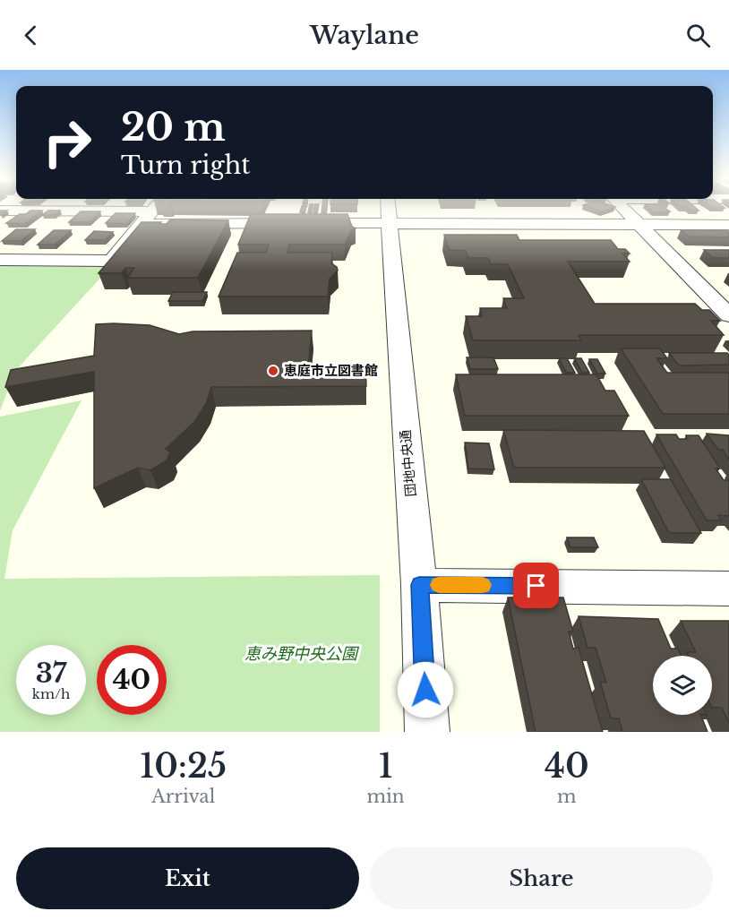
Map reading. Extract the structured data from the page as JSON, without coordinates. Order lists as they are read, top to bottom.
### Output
{
  "streets": {
    "street": ["団地中央通"]
  },
  "parks": ["恵み野中央公園"],
  "places": ["恵庭市立図書館"],
  "page": {
    "header": "Waylane",
    "turn": ["20 m", "Turn right"],
    "speed": "37 km/h",
    "limit": "40",
    "eta": [
      "10:25",
      "Arrival",
      "1",
      "min",
      "40",
      "m"
    ],
    "buttons": ["Exit", "Share"]
  }
}
